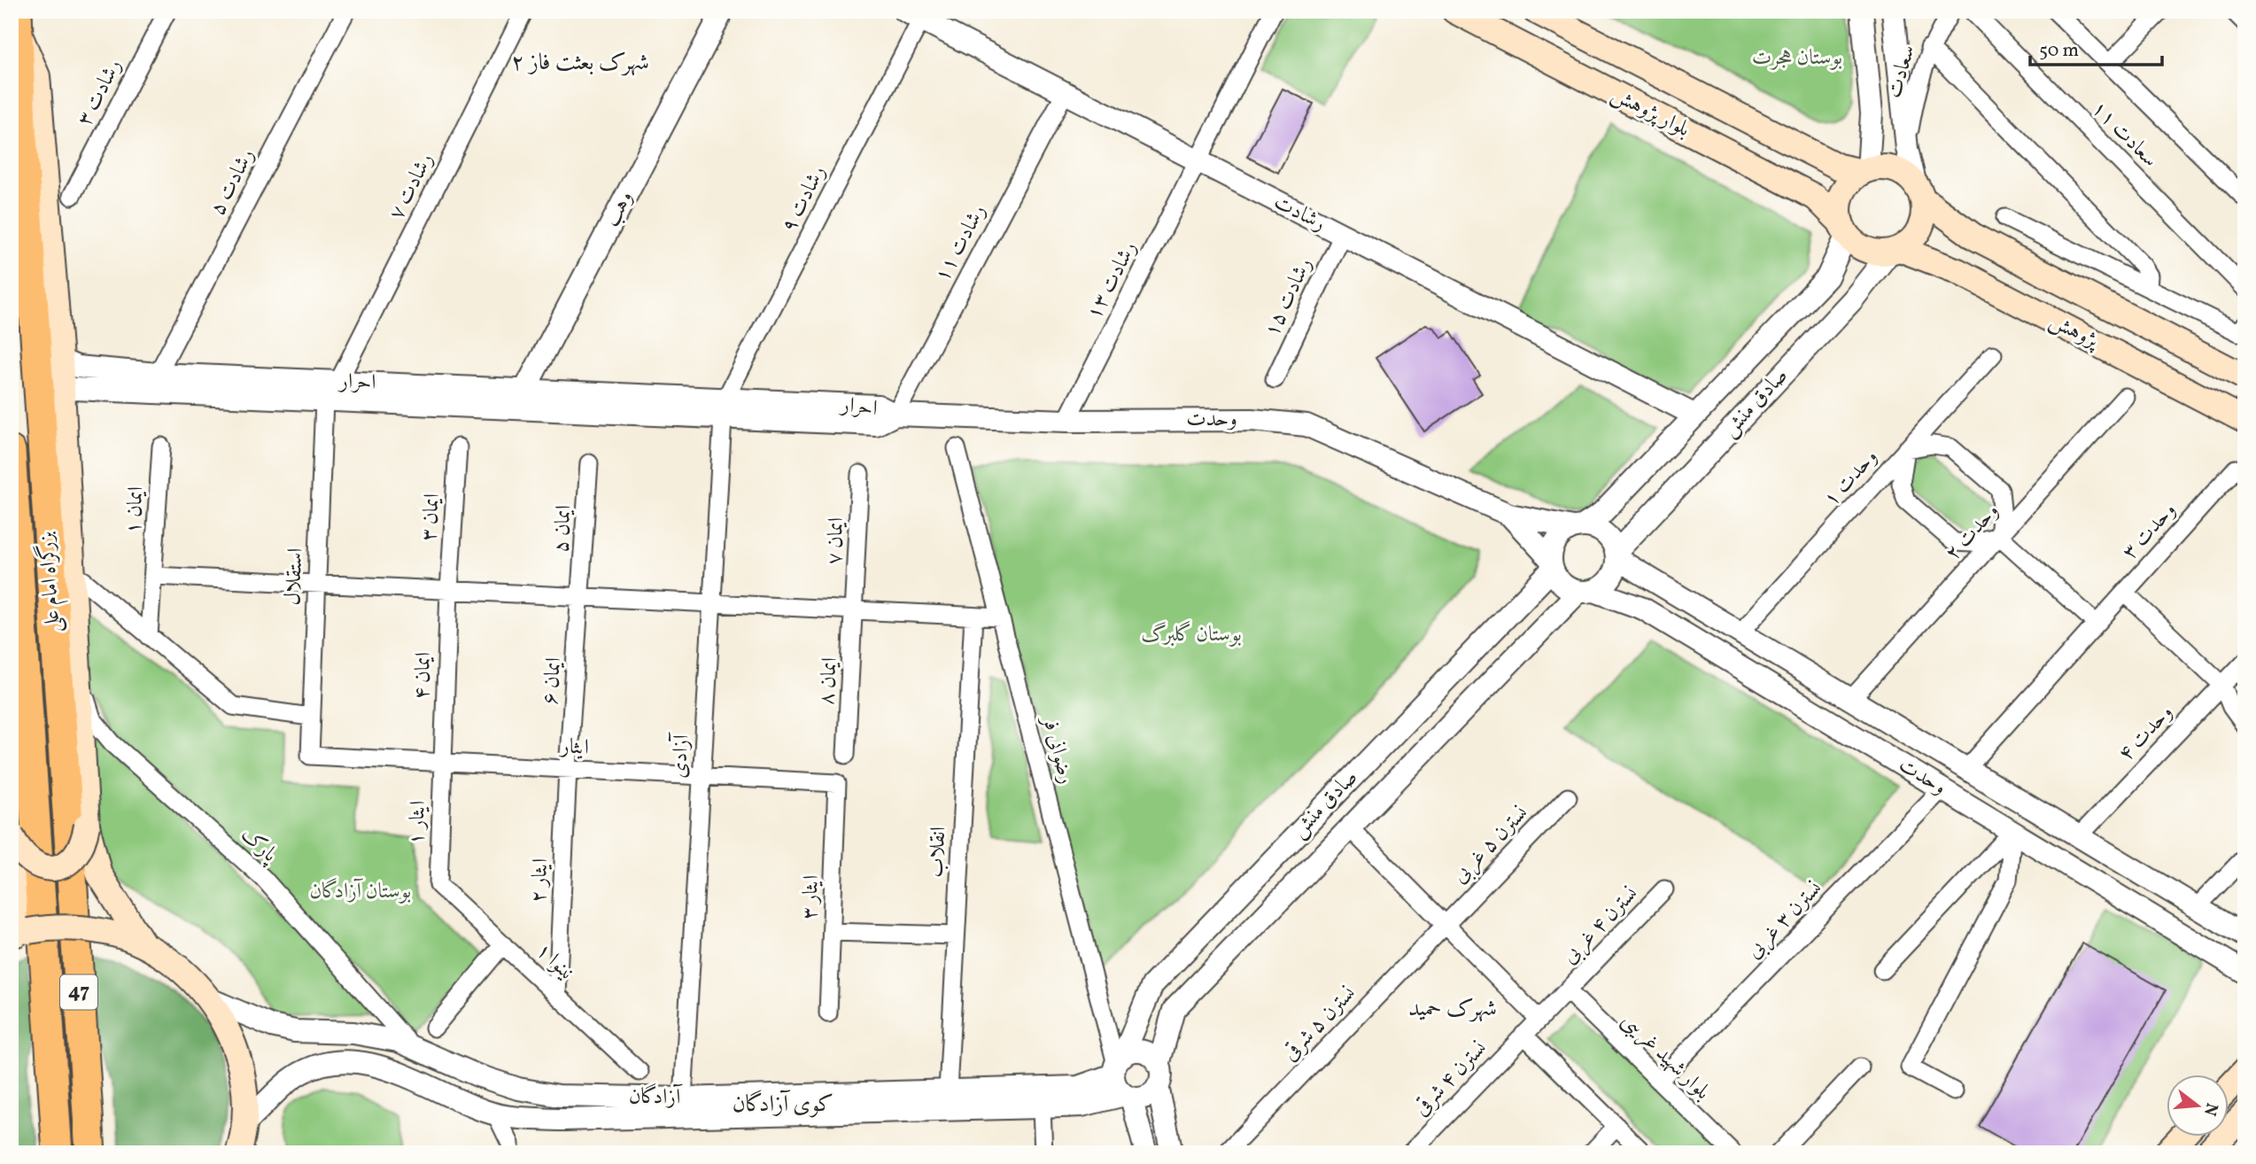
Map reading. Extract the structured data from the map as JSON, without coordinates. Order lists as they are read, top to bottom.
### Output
{
  "streets": {
    "highway": ["بزرگراه امام علی", "47"],
    "main road": ["بلوار پژوهش", "پژوهش"],
    "street": [
      "سعادت",
      "رشادت ۳",
      "سعادت ۱۱",
      "رشادت ۵",
      "رشادت ۷",
      "رشادت ۹",
      "وهب",
      "رشادت",
      "رشادت ۱۱",
      "رشادت ۱۳",
      "رشادت ۱۵",
      "احرار",
      "صادق منش",
      "وحدت",
      "وحدت ۱",
      "ایمان ۱",
      "ایمان ۳",
      "ایمان ۵",
      "وحدت ۳",
      "وحدت ۲",
      "ایمان ۷",
      "استقلال",
      "ایمان ۴",
      "ایمان ۶",
      "ایمان ۸",
      "وحدت ۴",
      "ایثار",
      "رضوانی فر",
      "آزادی",
      "ایثار ۱",
      "پارک",
      "نسترن ۵ غربی",
      "انقلاب",
      "ایثار ۲",
      "ایثار ۳",
      "نسترن ۳ غربی",
      "نسترن ۴ غربی",
      "نینوا ۱",
      "نسترن ۵ شرقی",
      "بلوار شهید غریبی",
      "نسترن ۴ شرقی",
      "آزادگان"
    ]
  },
  "crossings": [
    ["بلوار پژوهش", "پژوهش"],
    ["بلوار پژوهش", "صادق منش"],
    ["رشادت ۵", "احرار"],
    ["رشادت ۷", "احرار"],
    ["رشادت ۹", "رشادت"],
    ["رشادت ۹", "احرار"],
    ["رشادت ۹", "آزادی"],
    ["وهب", "احرار"],
    ["رشادت", "رشادت ۱۱"],
    ["رشادت", "رشادت ۱۳"],
    ["رشادت", "رشادت ۱۵"],
    ["رشادت", "صادق منش"],
    ["رشادت ۱۱", "احرار"],
    ["رشادت ۱۱", "وحدت"],
    ["رشادت ۱۳", "وحدت"],
    ["پژوهش", "صادق منش"],
    ["احرار", "وحدت"],
    ["احرار", "استقلال"],
    ["احرار", "آزادی"],
    ["صادق منش", "وحدت"],
    ["صادق منش", "رضوانی فر"],
    ["صادق منش", "آزادگان"],
    ["وحدت", "وحدت ۱"],
    ["وحدت", "وحدت ۳"],
    ["وحدت", "وحدت ۲"],
    ["وحدت", "وحدت ۴"],
    ["وحدت", "نسترن ۳ غربی"],
    ["وحدت ۱", "وحدت ۲"],
    ["ایمان ۳", "ایمان ۴"],
    ["ایمان ۵", "ایمان ۶"],
    ["ایمان ۷", "ایمان ۸"],
    ["استقلال", "ایثار"],
    ["ایمان ۴", "ایثار"],
    ["ایمان ۴", "ایثار ۱"],
    ["ایمان ۶", "ایثار"],
    ["ایمان ۶", "ایثار ۲"],
    ["ایثار", "آزادی"],
    ["ایثار", "ایثار ۱"],
    ["ایثار", "ایثار ۲"],
    ["ایثار", "ایثار ۳"],
    ["رضوانی فر", "آزادگان"],
    ["آزادی", "آزادگان"],
    ["ایثار ۱", "نینوا ۱"],
    ["پارک", "آزادگان"],
    ["نسترن ۵ غربی", "نسترن ۵ شرقی"],
    ["انقلاب", "آزادگان"],
    ["ایثار ۲", "نینوا ۱"],
    ["نسترن ۳ غربی", "بلوار شهید غریبی"],
    ["نسترن ۴ غربی", "بلوار شهید غریبی"],
    ["نسترن ۴ غربی", "نسترن ۴ شرقی"]
  ],
  "districts": ["شهرک بعثت فاز ۲", "شهرک حمید", "کوی آزادگان"],
  "parks": ["بوستان هجرت", "بوستان گلبرگ", "بوستان آزادگان"],
  "scale_bar": "50 m",
  "north": "right"
}
